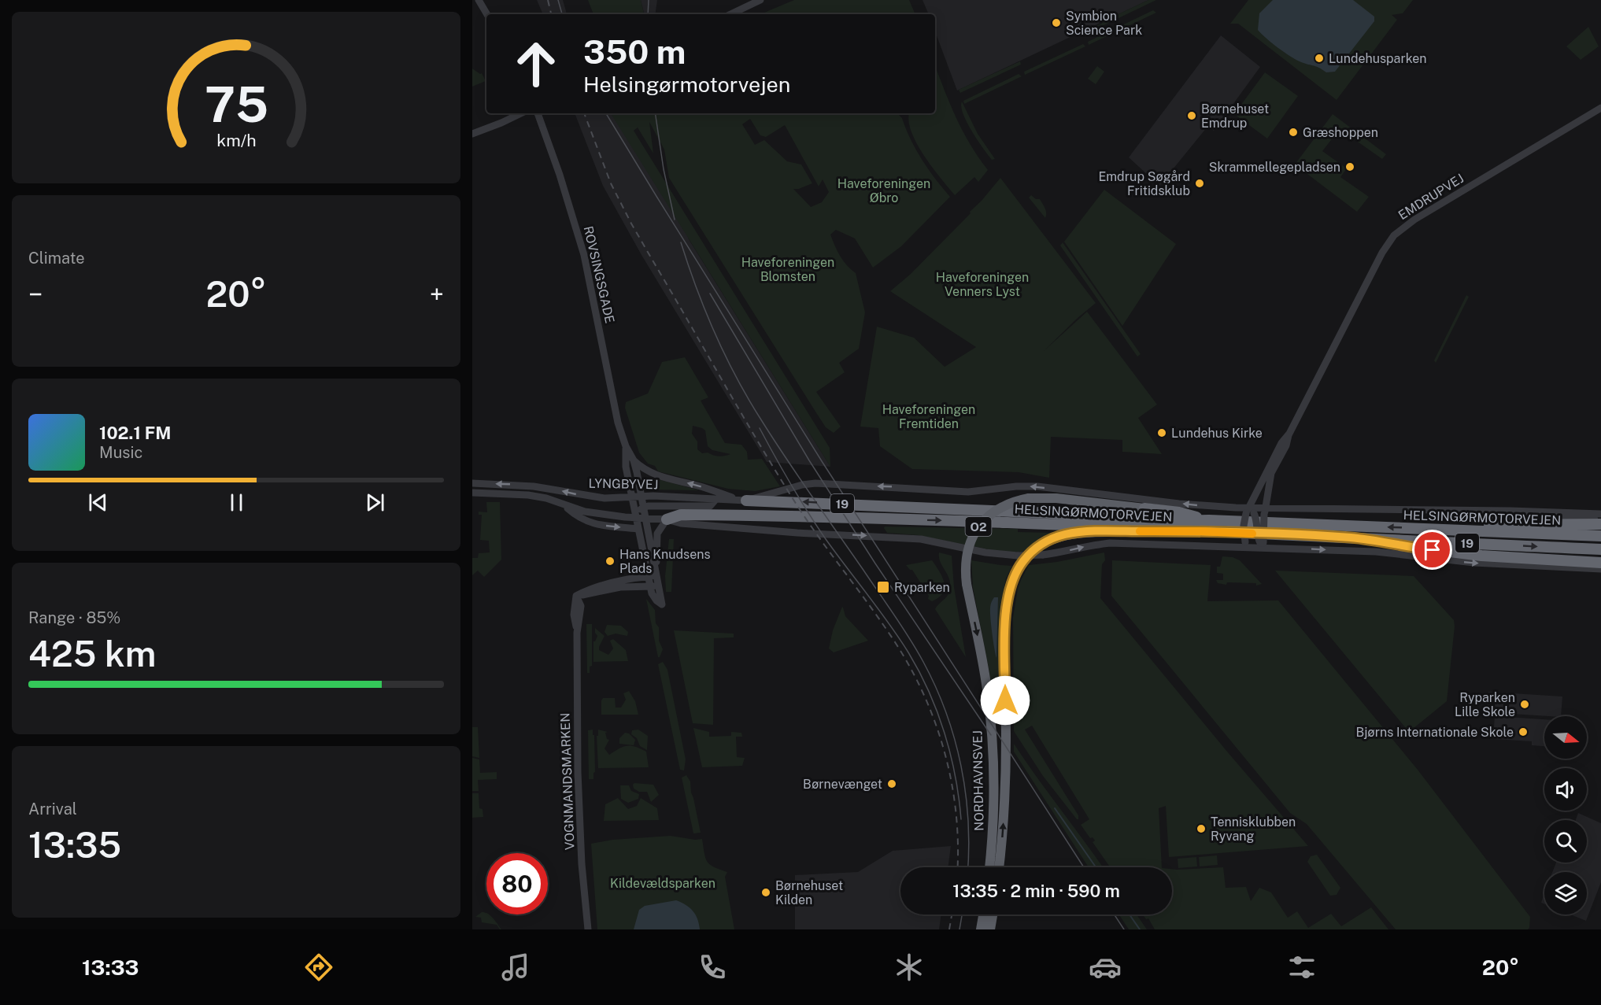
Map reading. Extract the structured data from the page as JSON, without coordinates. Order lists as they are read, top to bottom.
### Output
{
  "streets": {
    "highway": [
      "19",
      "HELSINGØRMOTORVEJEN",
      "O2",
      "NORDHAVNSVEJ"
    ],
    "street": [
      "EMDRUPVEJ",
      "ROVSINGSGADE",
      "LYNGBYVEJ",
      "VOGNMANDSMARKEN"
    ]
  },
  "crossings": [
    ["EMDRUPVEJ", "LYNGBYVEJ"],
    ["ROVSINGSGADE", "LYNGBYVEJ"],
    ["LYNGBYVEJ", "HELSINGØRMOTORVEJEN"],
    ["HELSINGØRMOTORVEJEN", "O2"],
    ["HELSINGØRMOTORVEJEN", "NORDHAVNSVEJ"],
    ["O2", "NORDHAVNSVEJ"]
  ],
  "parks": [
    "Haveforeningen Øbro",
    "Haveforeningen Blomsten",
    "Haveforeningen Venners Lyst",
    "Haveforeningen Fremtiden",
    "Kildevældsparken"
  ],
  "places": {
    "other": [
      "Symbion Science Park",
      "Lundehusparken",
      "Børnehuset Emdrup",
      "Græshoppen",
      "Skrammellegepladsen",
      "Emdrup Søgård Fritidsklub",
      "Lundehus Kirke",
      "Hans Knudsens Plads",
      "Ryparken Lille Skole",
      "Bjørns Internationale Skole",
      "Børnevænget",
      "Tennisklubben Ryvang",
      "Børnehuset Kilden"
    ],
    "transit": ["Ryparken"]
  },
  "north": "right",
  "page": {
    "turn": ["350 m", "Helsingørmotorvejen"],
    "tile": [
      "Climate",
      ["Range · 85%", "425 km"],
      ["Arrival", "13:35"]
    ],
    "heat": ["−", "20°", "+"],
    "song": ["102.1 FM", "Music"],
    "limit": "80",
    "trip": "13:35 · 2 min · 590 m",
    "tabs": ["13:33", "20°"],
    "gauge": ["75", "km/h"]
  }
}
